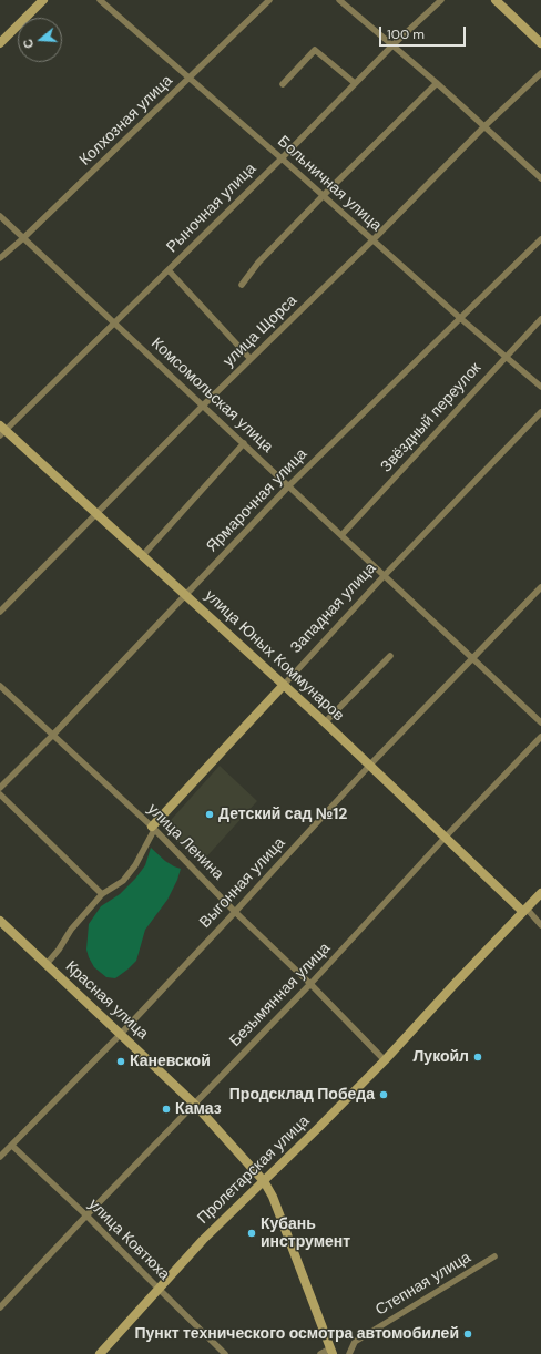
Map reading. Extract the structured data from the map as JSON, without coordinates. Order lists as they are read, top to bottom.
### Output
{
  "streets": {
    "street": [
      "Колхозная улица",
      "Больничная улица",
      "Рыночная улица",
      "улица Щорса",
      "Комсомольская улица",
      "Звёздный переулок",
      "Ярмарочная улица",
      "Западная улица",
      "улица Юных Коммунаров",
      "улица Ленина",
      "Выгонная улица",
      "Безымянная улица",
      "Красная улица",
      "Пролетарская улица",
      "улица Ковтюха",
      "Степная улица"
    ]
  },
  "crossings": [
    ["Колхозная улица", "Больничная улица"],
    ["Колхозная улица", "Комсомольская улица"],
    ["Больничная улица", "Рыночная улица"],
    ["Больничная улица", "улица Щорса"],
    ["Больничная улица", "Звёздный переулок"],
    ["Больничная улица", "Ярмарочная улица"],
    ["Рыночная улица", "Комсомольская улица"],
    ["Рыночная улица", "улица Юных Коммунаров"],
    ["улица Щорса", "Комсомольская улица"],
    ["улица Щорса", "улица Юных Коммунаров"],
    ["Комсомольская улица", "Звёздный переулок"],
    ["Комсомольская улица", "Ярмарочная улица"],
    ["Комсомольская улица", "Западная улица"],
    ["Комсомольская улица", "Выгонная улица"],
    ["Ярмарочная улица", "улица Юных Коммунаров"],
    ["Ярмарочная улица", "улица Ленина"],
    ["Западная улица", "улица Юных Коммунаров"],
    ["Западная улица", "улица Ленина"],
    ["улица Юных Коммунаров", "Выгонная улица"],
    ["улица Юных Коммунаров", "Безымянная улица"],
    ["улица Юных Коммунаров", "Пролетарская улица"],
    ["улица Ленина", "Выгонная улица"],
    ["улица Ленина", "Безымянная улица"],
    ["улица Ленина", "Пролетарская улица"],
    ["Выгонная улица", "Красная улица"],
    ["Выгонная улица", "улица Ковтюха"],
    ["Безымянная улица", "Красная улица"],
    ["Безымянная улица", "улица Ковтюха"],
    ["Красная улица", "Пролетарская улица"],
    ["Пролетарская улица", "улица Ковтюха"]
  ],
  "places": [
    "Детский сад №12",
    "Лукойл",
    "Каневской",
    "Продсклад Победа",
    "Камаз",
    "Кубань инструмент",
    "Пункт технического осмотра автомобилей"
  ],
  "scale_bar": "100 m",
  "north": "left"
}
